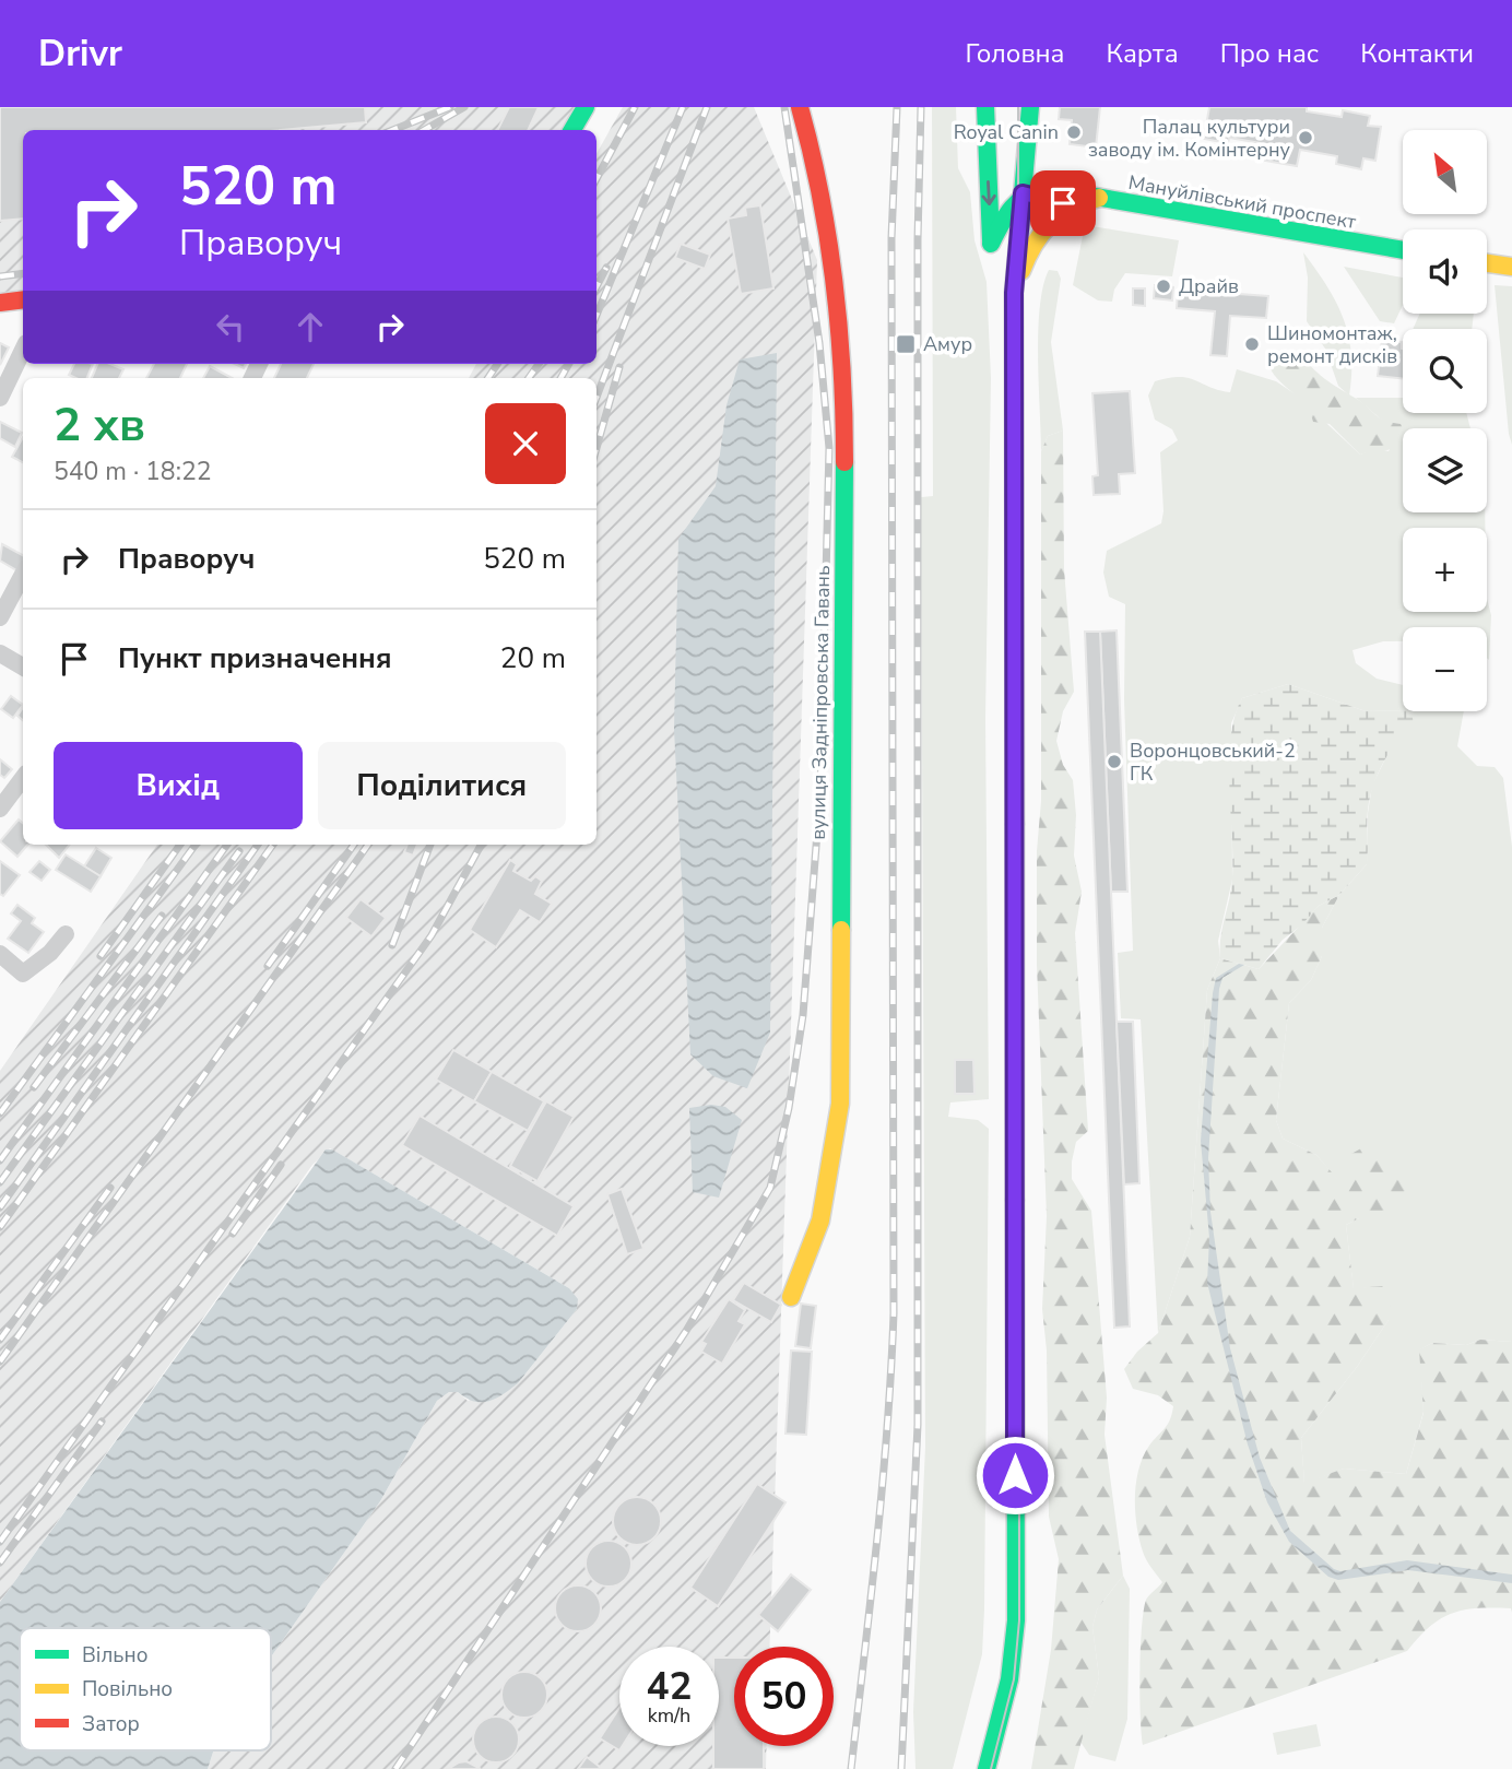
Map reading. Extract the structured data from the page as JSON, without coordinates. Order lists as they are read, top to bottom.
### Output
{
  "streets": {
    "main road": ["Мануйлівський проспект", "вулиця Задніпровська Гавань"]
  },
  "places": {
    "other": [
      "Royal Canin",
      "Палац культури заводу ім. Комінтерну",
      "Драйв",
      "Шиномонтаж, ремонт дисків",
      "Воронцовський-2 ГК"
    ],
    "transit": ["Амур"]
  },
  "legend": ["Вільно", "Повільно", "Затор"],
  "north": "top left",
  "page": {
    "header": "Drivr",
    "nav": [
      "Головна",
      "Карта",
      "Про нас",
      "Контакти"
    ],
    "map_buttons": ["+", "−"],
    "turn": ["520 m", "Праворуч"],
    "heading": ["2 хв", "540 m · 18:22"],
    "list": [
      {
        "name": "Праворуч",
        "value": "520 m"
      },
      {
        "name": "Пункт призначення",
        "value": "20 m"
      }
    ],
    "buttons": ["Вихід", "Поділитися"],
    "speed": "42 km/h",
    "limit": "50"
  }
}
